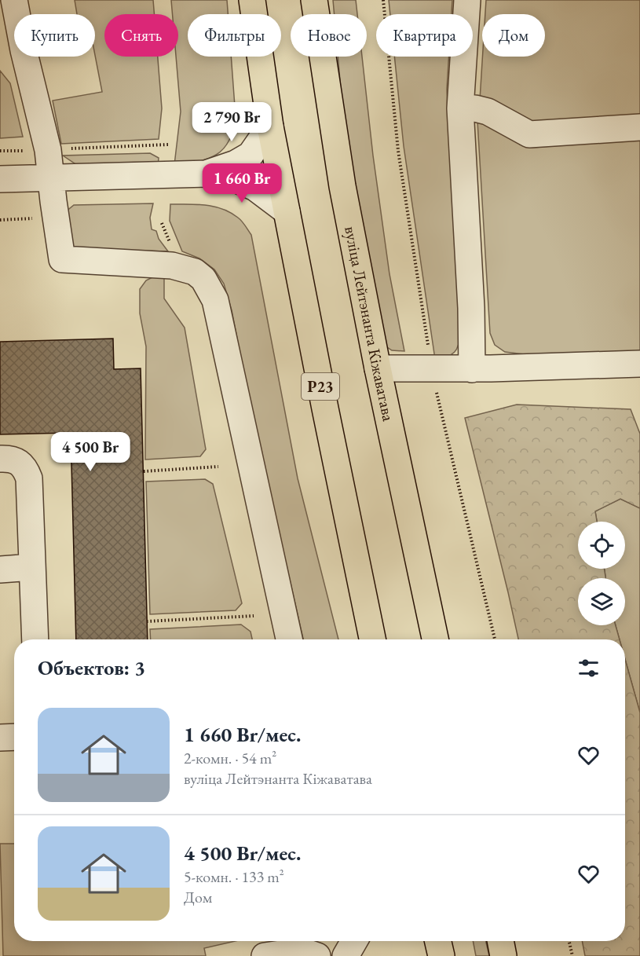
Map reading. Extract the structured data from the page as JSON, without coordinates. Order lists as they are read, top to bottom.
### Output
{
  "streets": {
    "main road": ["вуліца Лейтэнанта Кіжаватава", "Р23"]
  },
  "page": {
    "chip": [
      "Купить",
      "Снять",
      "Фильтры",
      "Новое",
      "Квартира",
      "Дом"
    ],
    "price": ["2 790 Br", "1 660 Br", "4 500 Br"],
    "heading": "Объектов: 3",
    "list": [
      {
        "name": "1 660 Br/мес.",
        "note": "2-комн. · 54 m² · вуліца Лейтэнанта Кіжаватава"
      },
      {
        "name": "4 500 Br/мес.",
        "note": "5-комн. · 133 m² · Дом"
      }
    ]
  }
}
